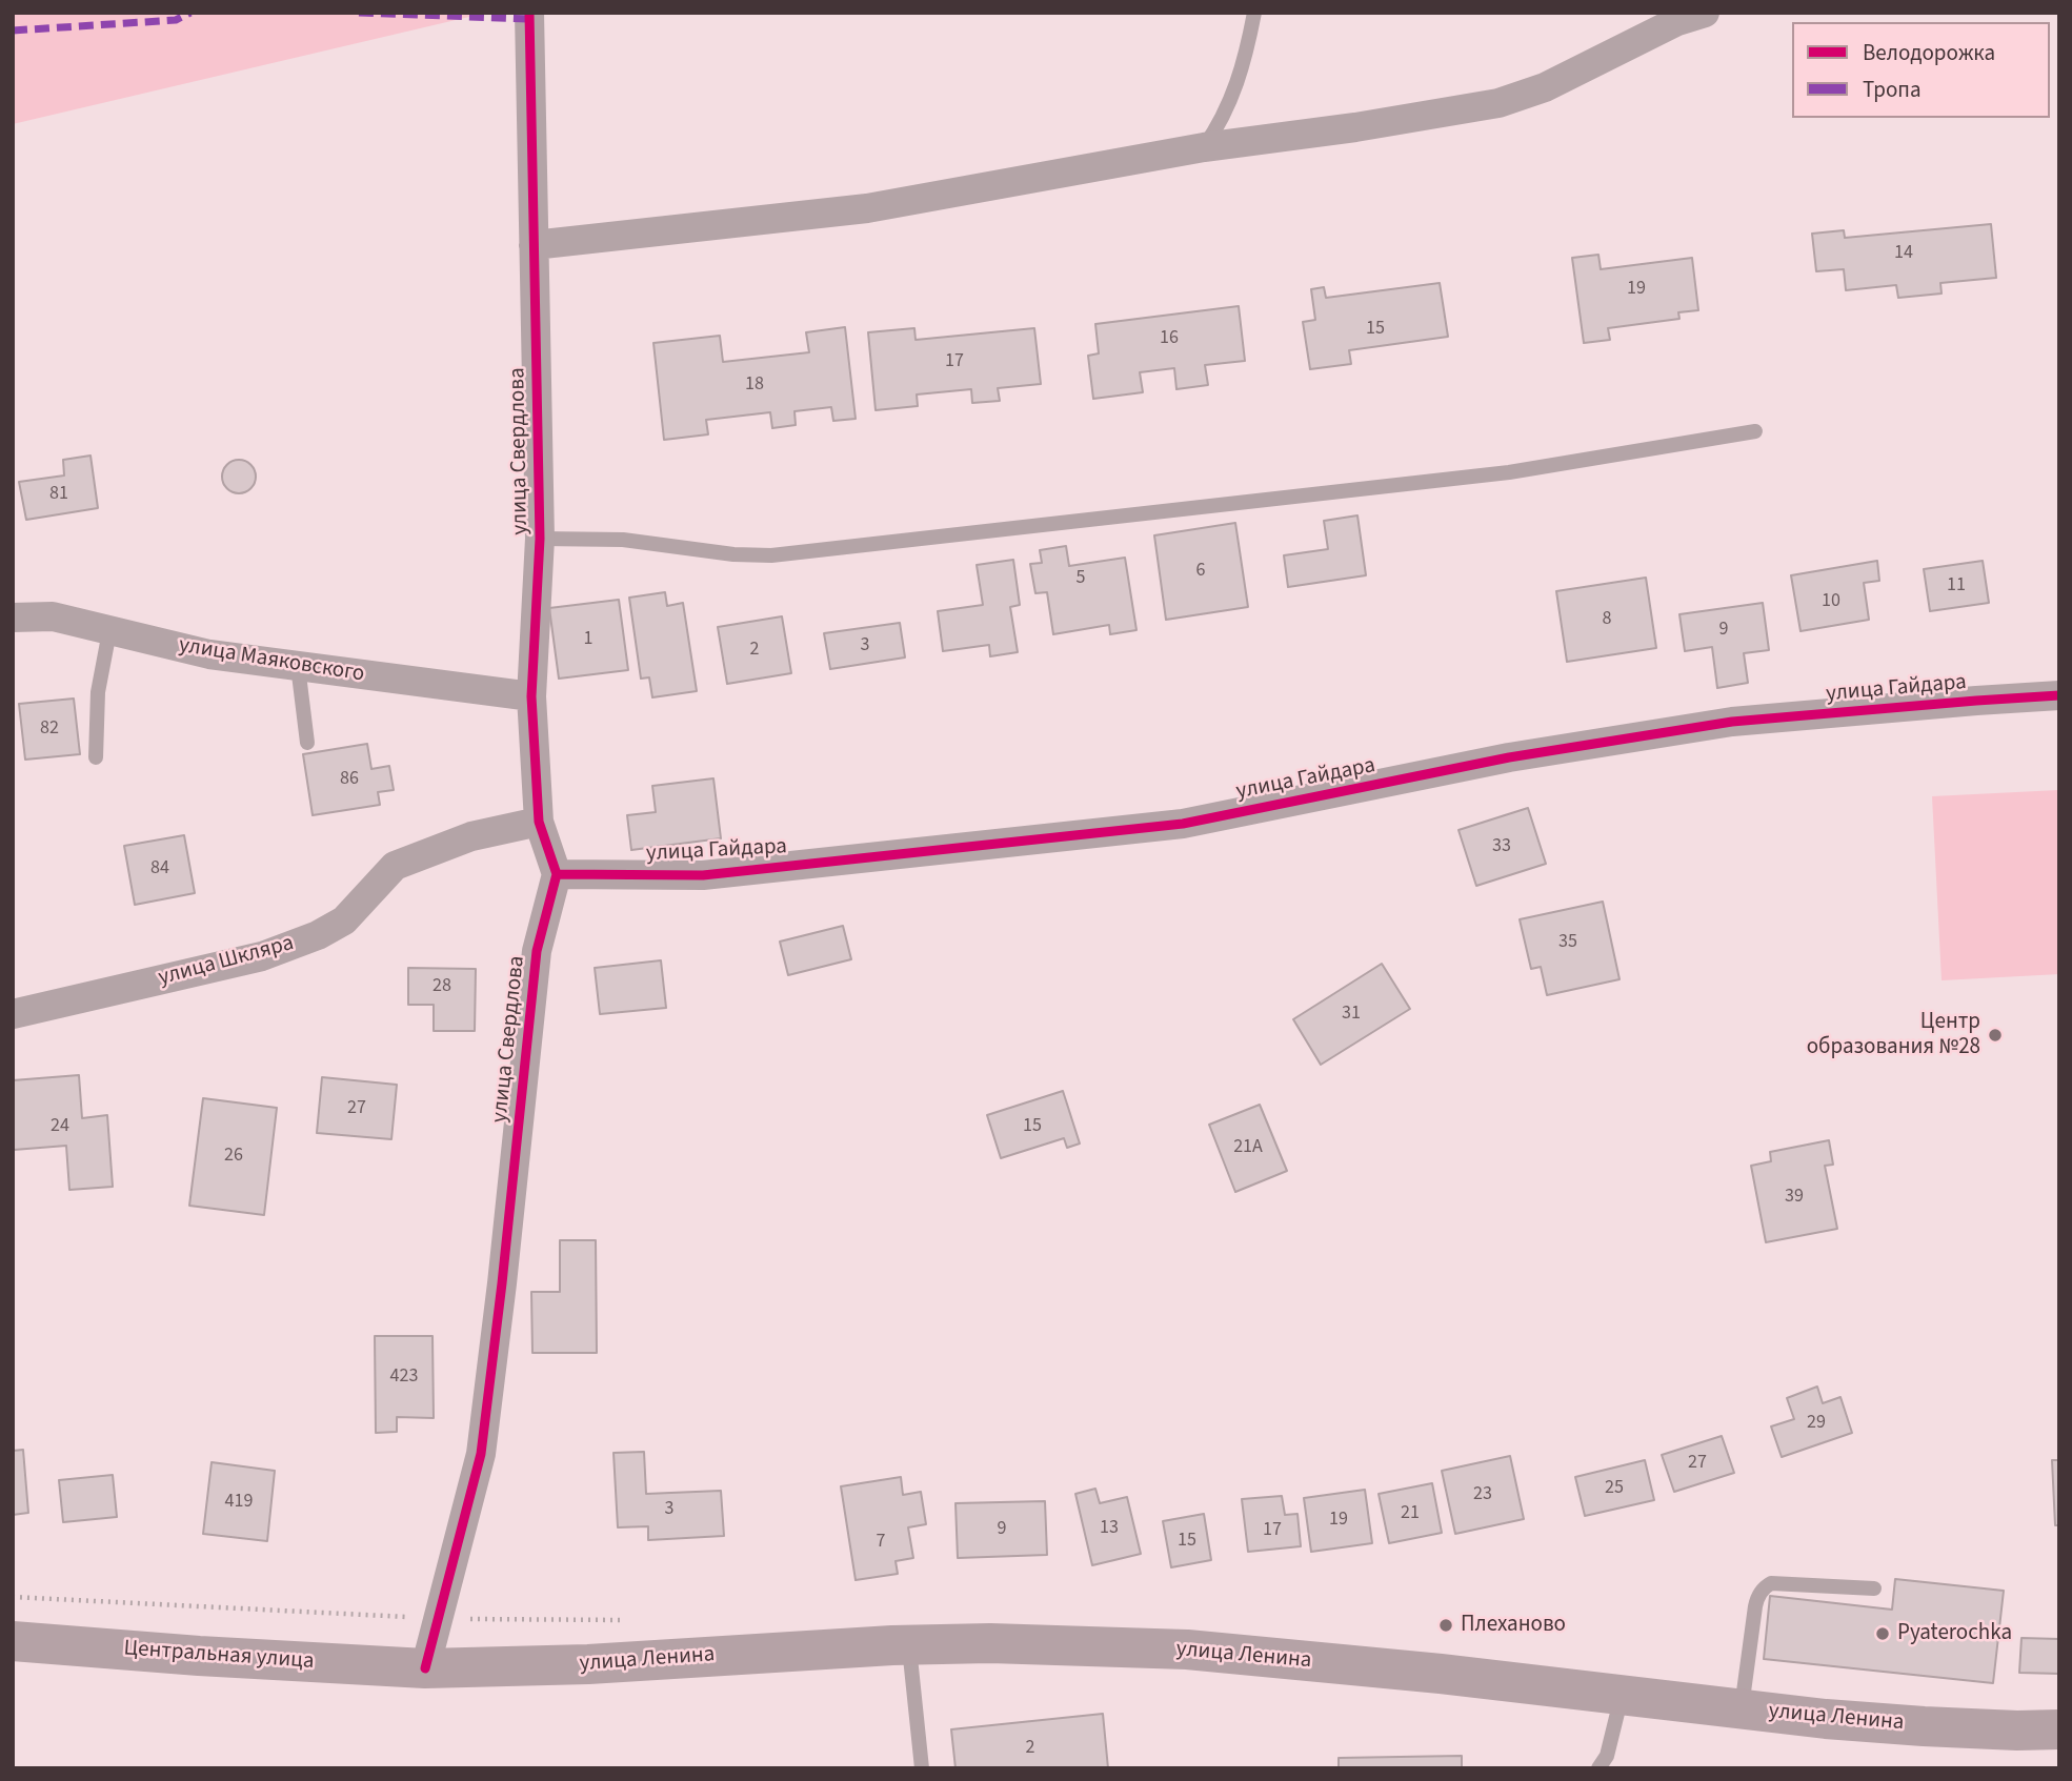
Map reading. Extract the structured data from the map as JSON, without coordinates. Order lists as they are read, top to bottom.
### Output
{
  "streets": {
    "main road": ["Центральная улица", "улица Ленина"],
    "street": [
      "улица Свердлова",
      "улица Маяковского",
      "улица Гайдара",
      "улица Шкляра"
    ]
  },
  "crossings": [
    ["улица Свердлова", "улица Маяковского"],
    ["улица Свердлова", "улица Гайдара"],
    ["улица Свердлова", "улица Шкляра"],
    ["улица Свердлова", "Центральная улица"],
    ["улица Свердлова", "улица Ленина"],
    ["Центральная улица", "улица Ленина"]
  ],
  "places": ["Центр образования №28", "Плеханово", "Pyaterochka"],
  "house_numbers": [
    "14",
    "19",
    "15",
    "16",
    "17",
    "18",
    "81",
    "6",
    "5",
    "11",
    "10",
    "8",
    "9",
    "1",
    "3",
    "2",
    "82",
    "86",
    "33",
    "84",
    "35",
    "28",
    "31",
    "27",
    "24",
    "15",
    "21А",
    "26",
    "39",
    "423",
    "29",
    "27",
    "25",
    "23",
    "419",
    "3",
    "21",
    "19",
    "13",
    "9",
    "17",
    "15",
    "7",
    "2"
  ],
  "legend": ["Велодорожка", "Тропа"]
}
